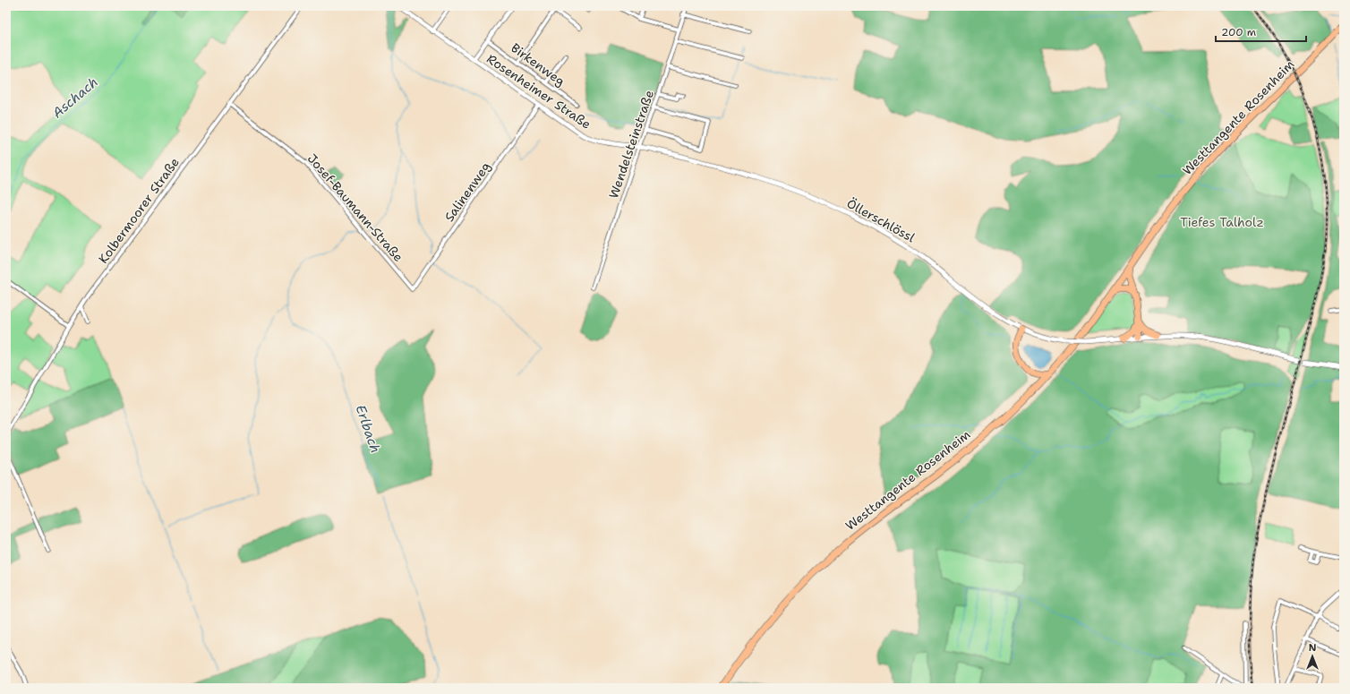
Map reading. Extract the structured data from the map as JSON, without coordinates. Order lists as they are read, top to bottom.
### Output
{
  "streets": {
    "highway": ["Westtangente Rosenheim"],
    "street": [
      "Birkenweg",
      "Rosenheimer Straße",
      "Wendelsteinstraße",
      "Salinenweg",
      "Josef-Baumann-Straße",
      "Kolbermoorer Straße",
      "Öllerschlössl"
    ]
  },
  "crossings": [
    ["Rosenheimer Straße", "Wendelsteinstraße"],
    ["Rosenheimer Straße", "Salinenweg"],
    ["Rosenheimer Straße", "Öllerschlössl"],
    ["Salinenweg", "Josef-Baumann-Straße"],
    ["Josef-Baumann-Straße", "Kolbermoorer Straße"]
  ],
  "water": ["Aschach", "Erlbach"],
  "parks": ["Tiefes Talholz"],
  "scale_bar": "200 m",
  "north": "top"
}
